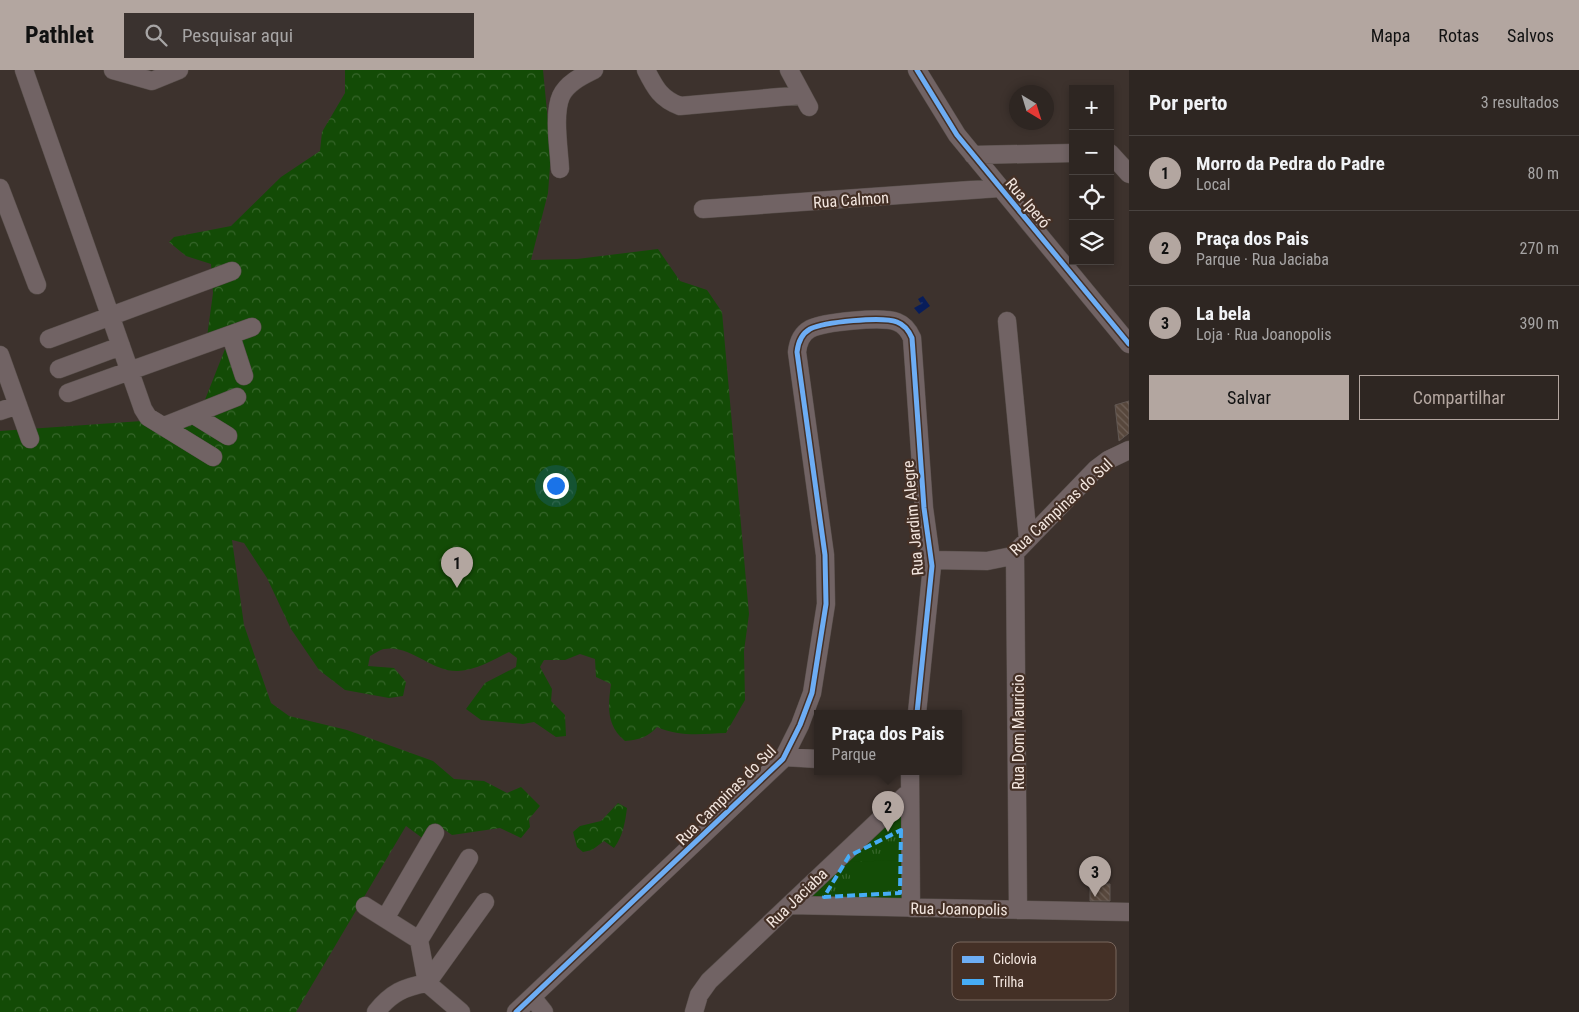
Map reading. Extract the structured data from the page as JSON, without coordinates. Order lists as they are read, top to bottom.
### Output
{
  "streets": {
    "street": [
      "Rua Calmon",
      "Rua Iperó",
      "Rua Campinas do Sul",
      "Rua Jardim Alegre",
      "Rua Dom Mauricio",
      "Rua Jaciaba",
      "Rua Joanopolis"
    ]
  },
  "crossings": [
    ["Rua Calmon", "Rua Iperó"],
    ["Rua Campinas do Sul", "Rua Jardim Alegre"],
    ["Rua Campinas do Sul", "Rua Dom Mauricio"],
    ["Rua Dom Mauricio", "Rua Joanopolis"],
    ["Rua Jaciaba", "Rua Joanopolis"]
  ],
  "legend": ["Ciclovia", "Trilha"],
  "north": "bottom right",
  "page": {
    "header": "Pathlet",
    "search": "Pesquisar aqui",
    "nav": ["Mapa", "Rotas", "Salvos"],
    "heading": ["Por perto", "3 resultados"],
    "map_buttons": ["+", "−"],
    "list": [
      {
        "mark": "1",
        "name": "Morro da Pedra do Padre",
        "note": "Local",
        "value": "80 m"
      },
      {
        "mark": "2",
        "name": "Praça dos Pais",
        "note": "Parque · Rua Jaciaba",
        "value": "270 m"
      },
      {
        "mark": "3",
        "name": "La bela",
        "note": "Loja · Rua Joanopolis",
        "value": "390 m"
      }
    ],
    "buttons": ["Salvar", "Compartilhar"],
    "pins": ["1", "2", "3"],
    "popup": ["Praça dos Pais", "Parque"]
  }
}
